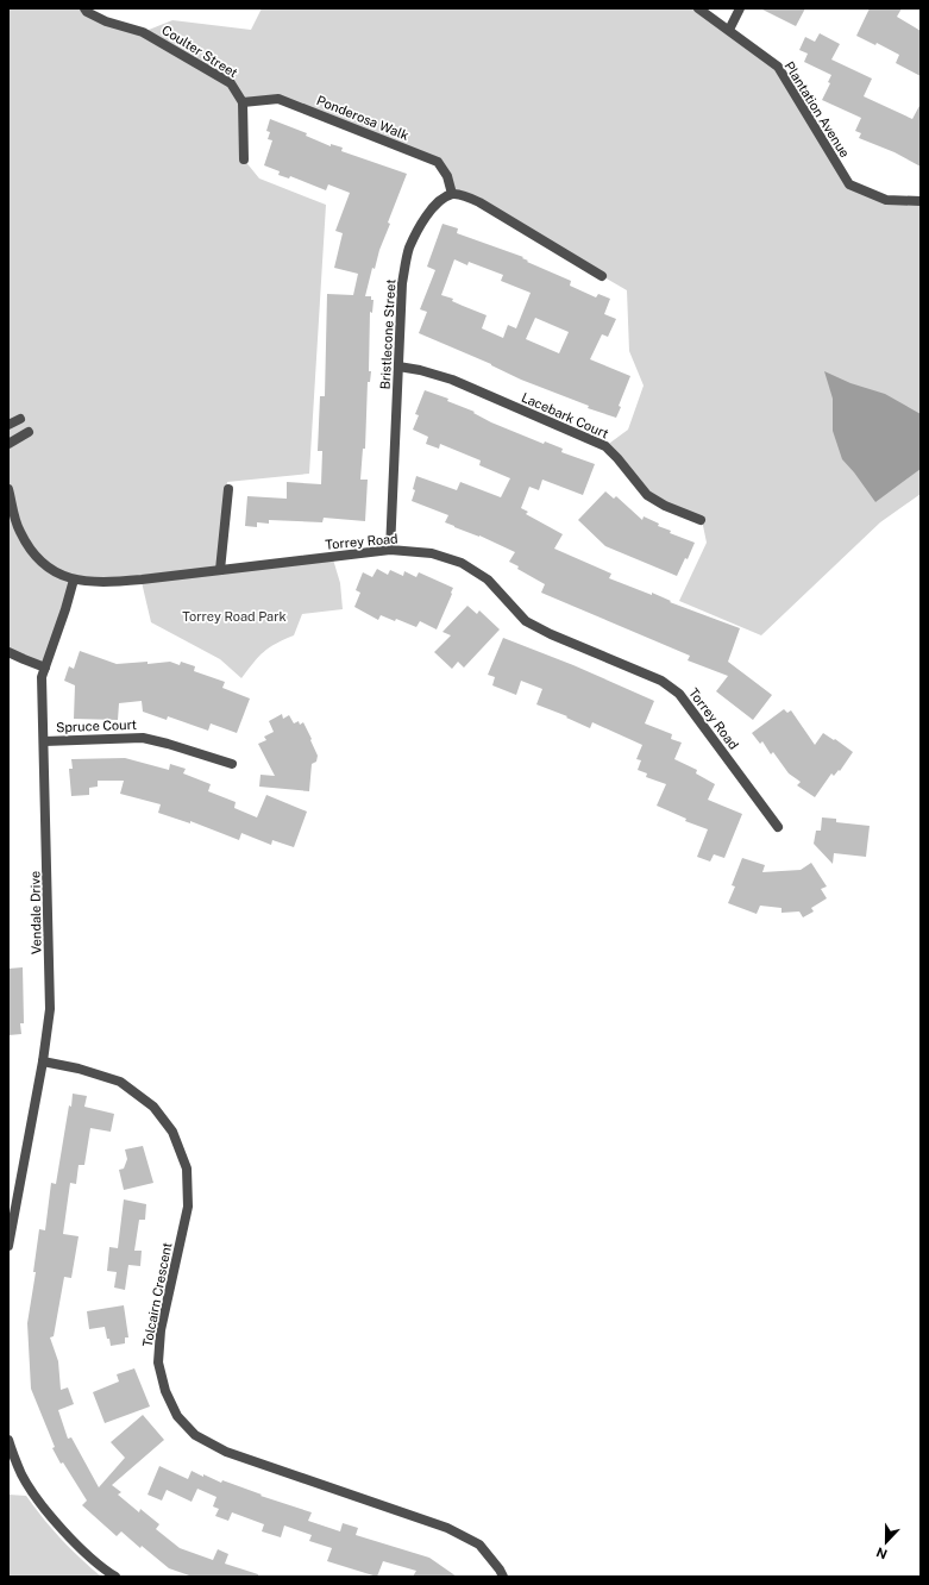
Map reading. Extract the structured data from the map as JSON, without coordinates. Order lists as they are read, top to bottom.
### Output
{
  "streets": {
    "street": [
      "Coulter Street",
      "Plantation Avenue",
      "Ponderosa Walk",
      "Bristlecone Street",
      "Lacebark Court",
      "Torrey Road",
      "Spruce Court",
      "Vendale Drive",
      "Tolcairn Crescent"
    ]
  },
  "crossings": [
    ["Coulter Street", "Ponderosa Walk"],
    ["Ponderosa Walk", "Bristlecone Street"],
    ["Bristlecone Street", "Lacebark Court"],
    ["Bristlecone Street", "Torrey Road"],
    ["Torrey Road", "Vendale Drive"],
    ["Spruce Court", "Vendale Drive"],
    ["Vendale Drive", "Tolcairn Crescent"]
  ],
  "parks": ["Torrey Road Park"],
  "north": "bottom"
}
